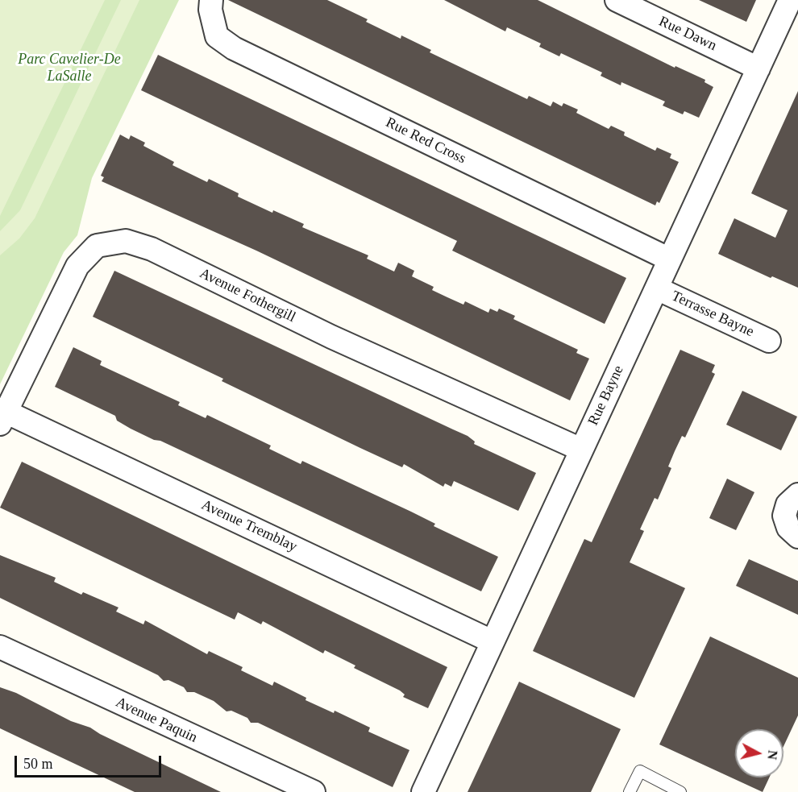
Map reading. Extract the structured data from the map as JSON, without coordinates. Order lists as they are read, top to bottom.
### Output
{
  "streets": {
    "street": [
      "Rue Dawn",
      "Rue Red Cross",
      "Avenue Fothergill",
      "Terrasse Bayne",
      "Rue Bayne",
      "Avenue Tremblay",
      "Avenue Paquin"
    ]
  },
  "crossings": [
    ["Rue Dawn", "Rue Bayne"],
    ["Rue Red Cross", "Rue Bayne"],
    ["Avenue Fothergill", "Rue Bayne"],
    ["Avenue Fothergill", "Avenue Tremblay"],
    ["Terrasse Bayne", "Rue Bayne"],
    ["Rue Bayne", "Avenue Tremblay"]
  ],
  "parks": ["Parc Cavelier-De LaSalle"],
  "scale_bar": "50 m",
  "north": "right"
}
